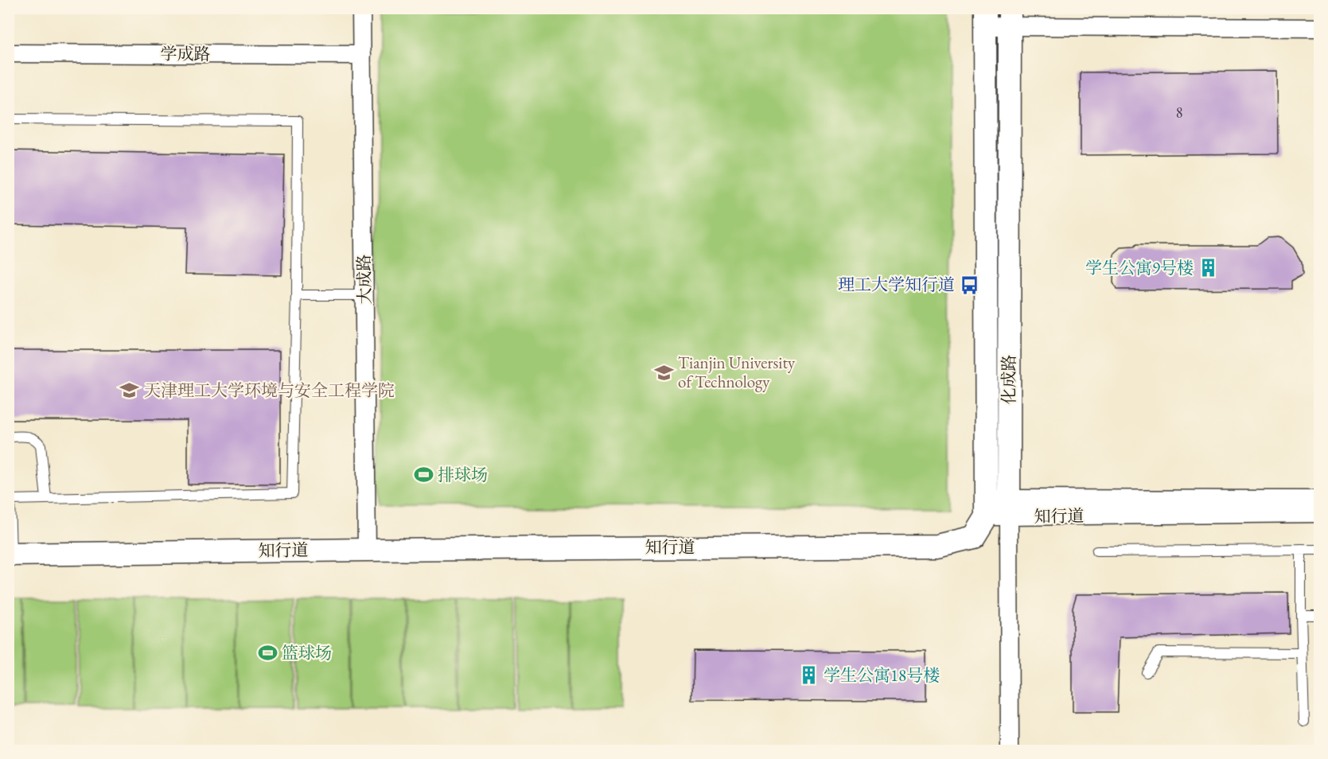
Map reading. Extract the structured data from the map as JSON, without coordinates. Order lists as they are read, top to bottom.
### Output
{
  "streets": {
    "street": [
      "学成路",
      "大成路",
      "化成路",
      "知行道"
    ]
  },
  "crossings": [
    ["学成路", "大成路"],
    ["大成路", "知行道"],
    ["化成路", "知行道"]
  ],
  "places": {
    "building": ["学生公寓9号楼", "学生公寓18号楼"],
    "bus stop": ["理工大学知行道"],
    "school or university": ["Tianjin University of Technology", "天津理工大学环境与安全工程学院"],
    "sports": ["排球场", "篮球场"]
  },
  "house_numbers": ["8"]
}
